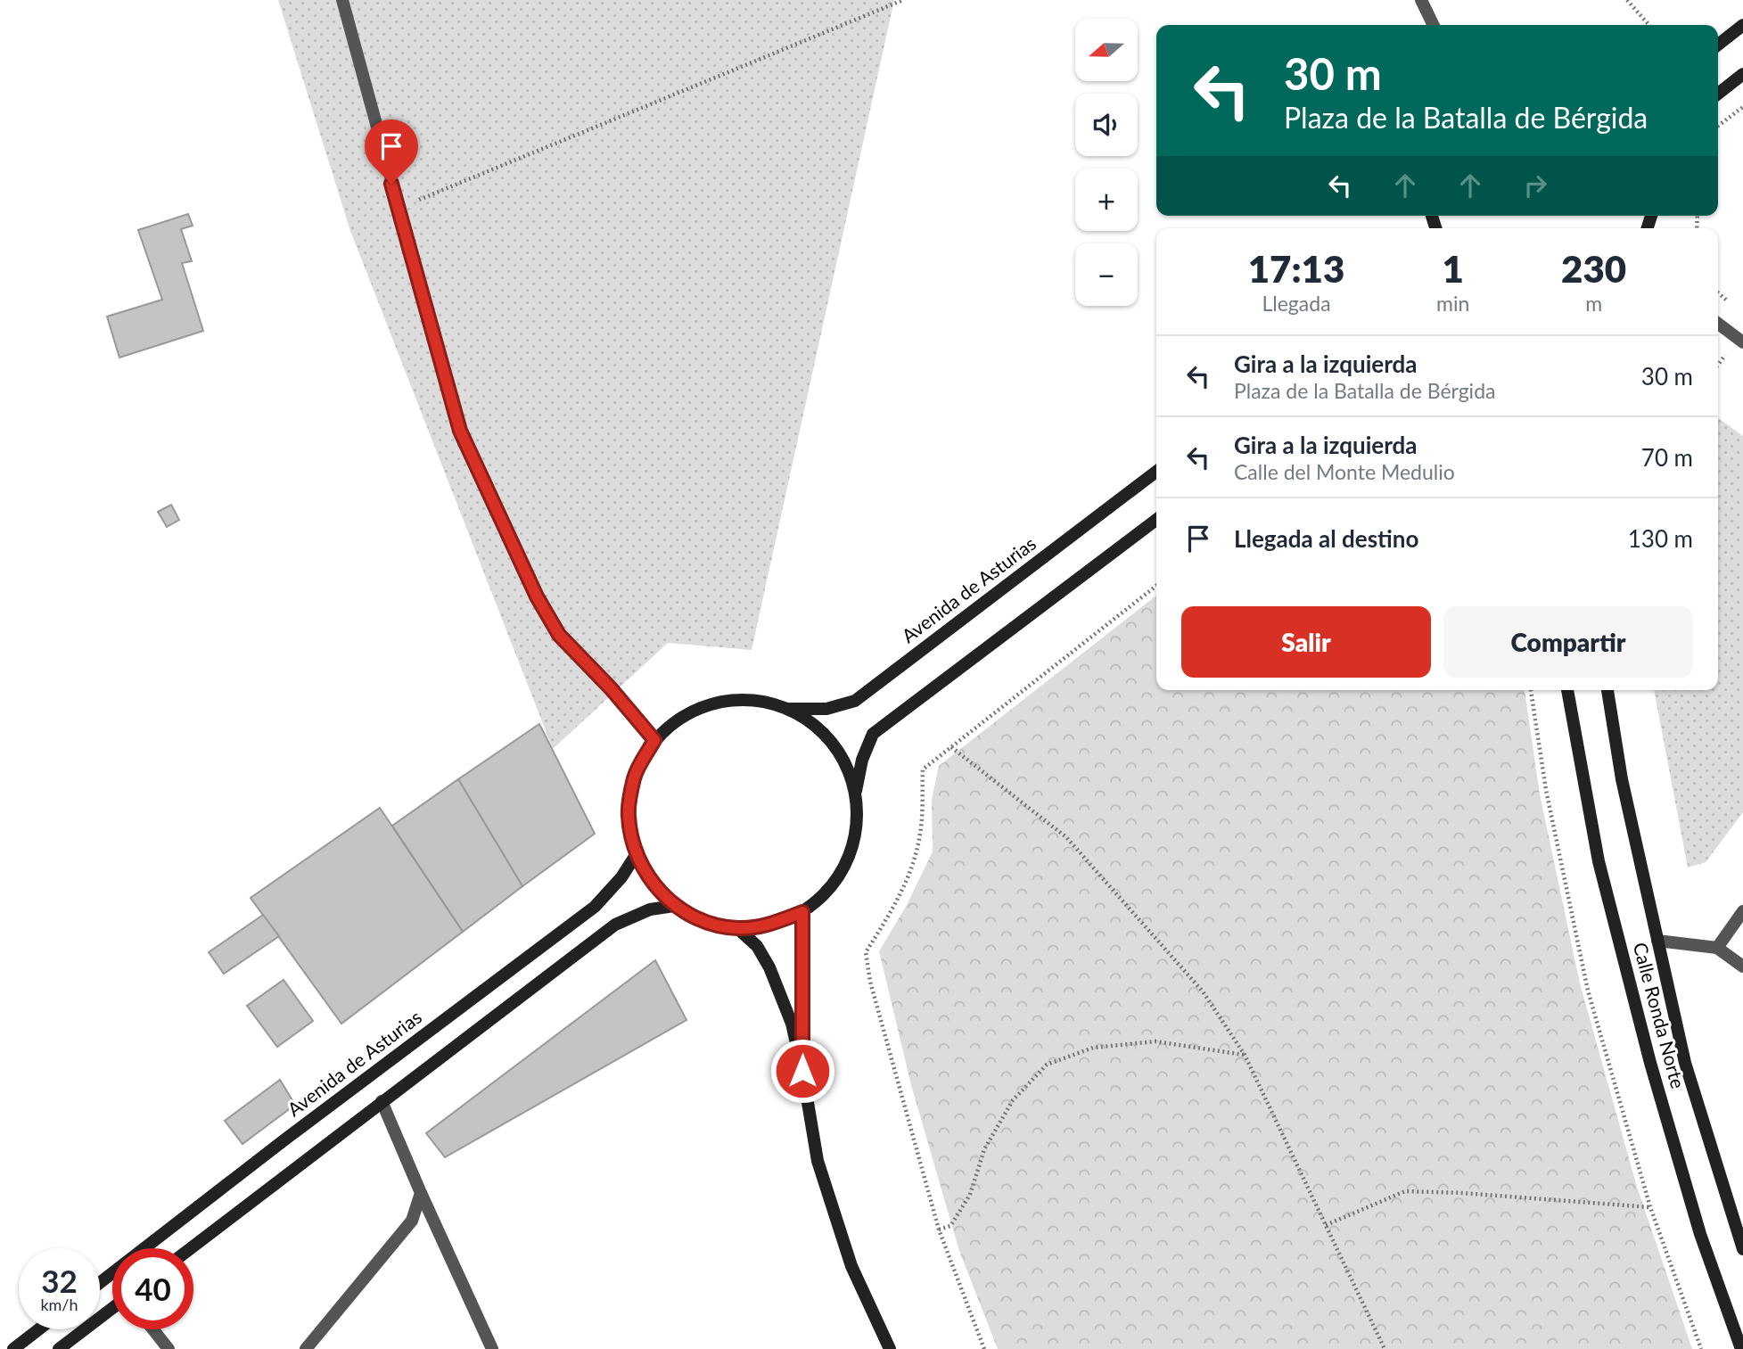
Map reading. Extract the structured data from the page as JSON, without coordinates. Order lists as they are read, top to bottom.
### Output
{
  "streets": {
    "main road": ["Avenida de Asturias", "Calle Ronda Norte"]
  },
  "north": "left",
  "page": {
    "map_buttons": ["+", "−"],
    "turn": ["30 m", "Plaza de la Batalla de Bérgida"],
    "eta": [
      "17:13",
      "Llegada",
      "1",
      "min",
      "230",
      "m"
    ],
    "list": [
      {
        "name": "Gira a la izquierda",
        "note": "Plaza de la Batalla de Bérgida",
        "value": "30 m"
      },
      {
        "name": "Gira a la izquierda",
        "note": "Calle del Monte Medulio",
        "value": "70 m"
      },
      {
        "name": "Llegada al destino",
        "value": "130 m"
      }
    ],
    "buttons": ["Salir", "Compartir"],
    "speed": "32 km/h",
    "limit": "40"
  }
}
